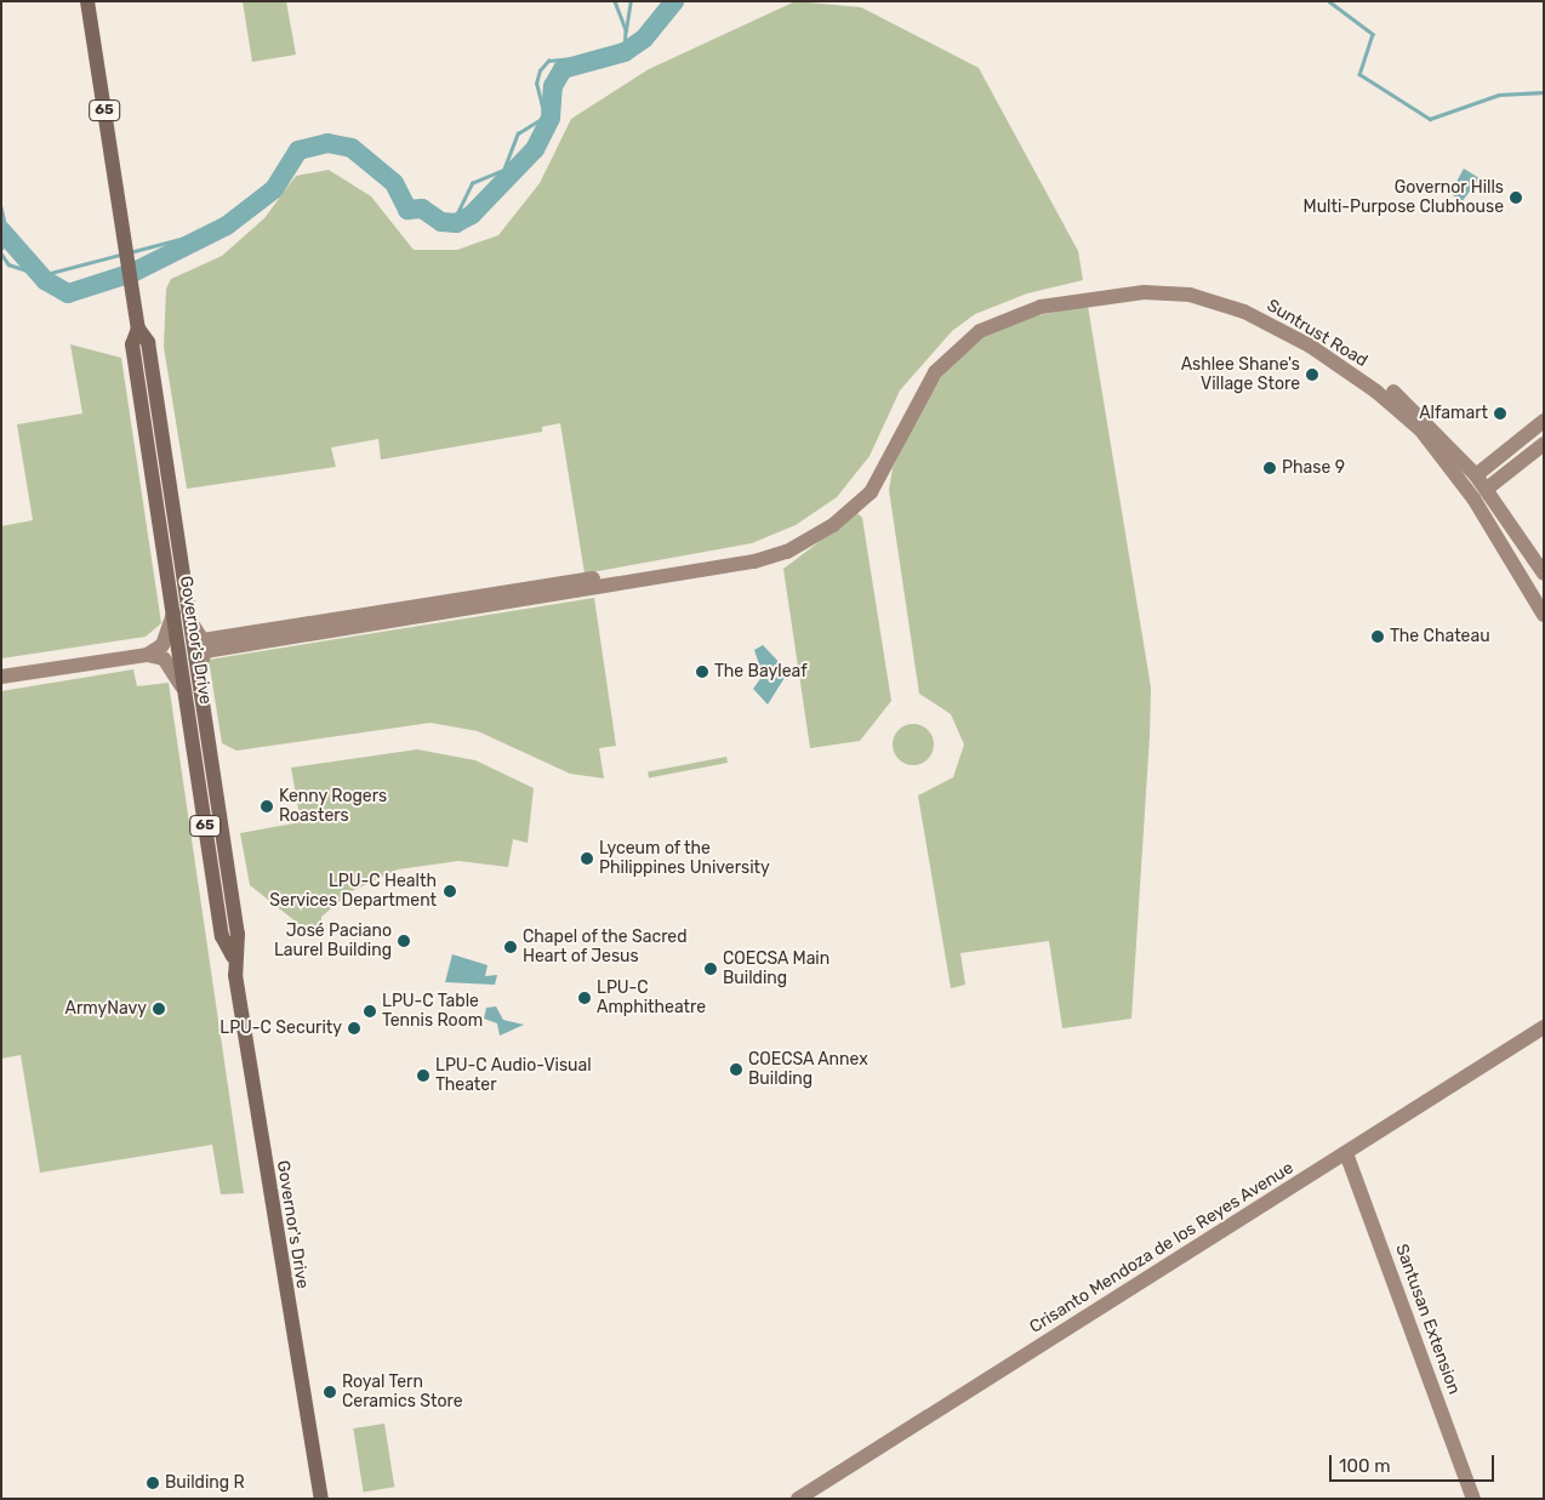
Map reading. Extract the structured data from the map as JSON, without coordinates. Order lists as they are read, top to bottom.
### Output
{
  "streets": {
    "main road": ["65", "Governor's Drive"],
    "street": ["Suntrust Road", "Crisanto Mendoza de los Reyes Avenue", "Santusan Extension"]
  },
  "crossings": [
    ["Crisanto Mendoza de los Reyes Avenue", "Santusan Extension"]
  ],
  "places": [
    "Governor Hills Multi-Purpose Clubhouse",
    "Ashlee Shane's Village Store",
    "Alfamart",
    "Phase 9",
    "The Chateau",
    "The Bayleaf",
    "Kenny Rogers Roasters",
    "Lyceum of the Philippines University",
    "LPU-C Health Services Department",
    "José Paciano Laurel Building",
    "Chapel of the Sacred Heart of Jesus",
    "COECSA Main Building",
    "LPU-C Amphitheatre",
    "ArmyNavy",
    "LPU-C Table Tennis Room",
    "LPU-C Security",
    "COECSA Annex Building",
    "LPU-C Audio-Visual Theater",
    "Royal Tern Ceramics Store",
    "Building R"
  ],
  "scale_bar": "100 m"
}
